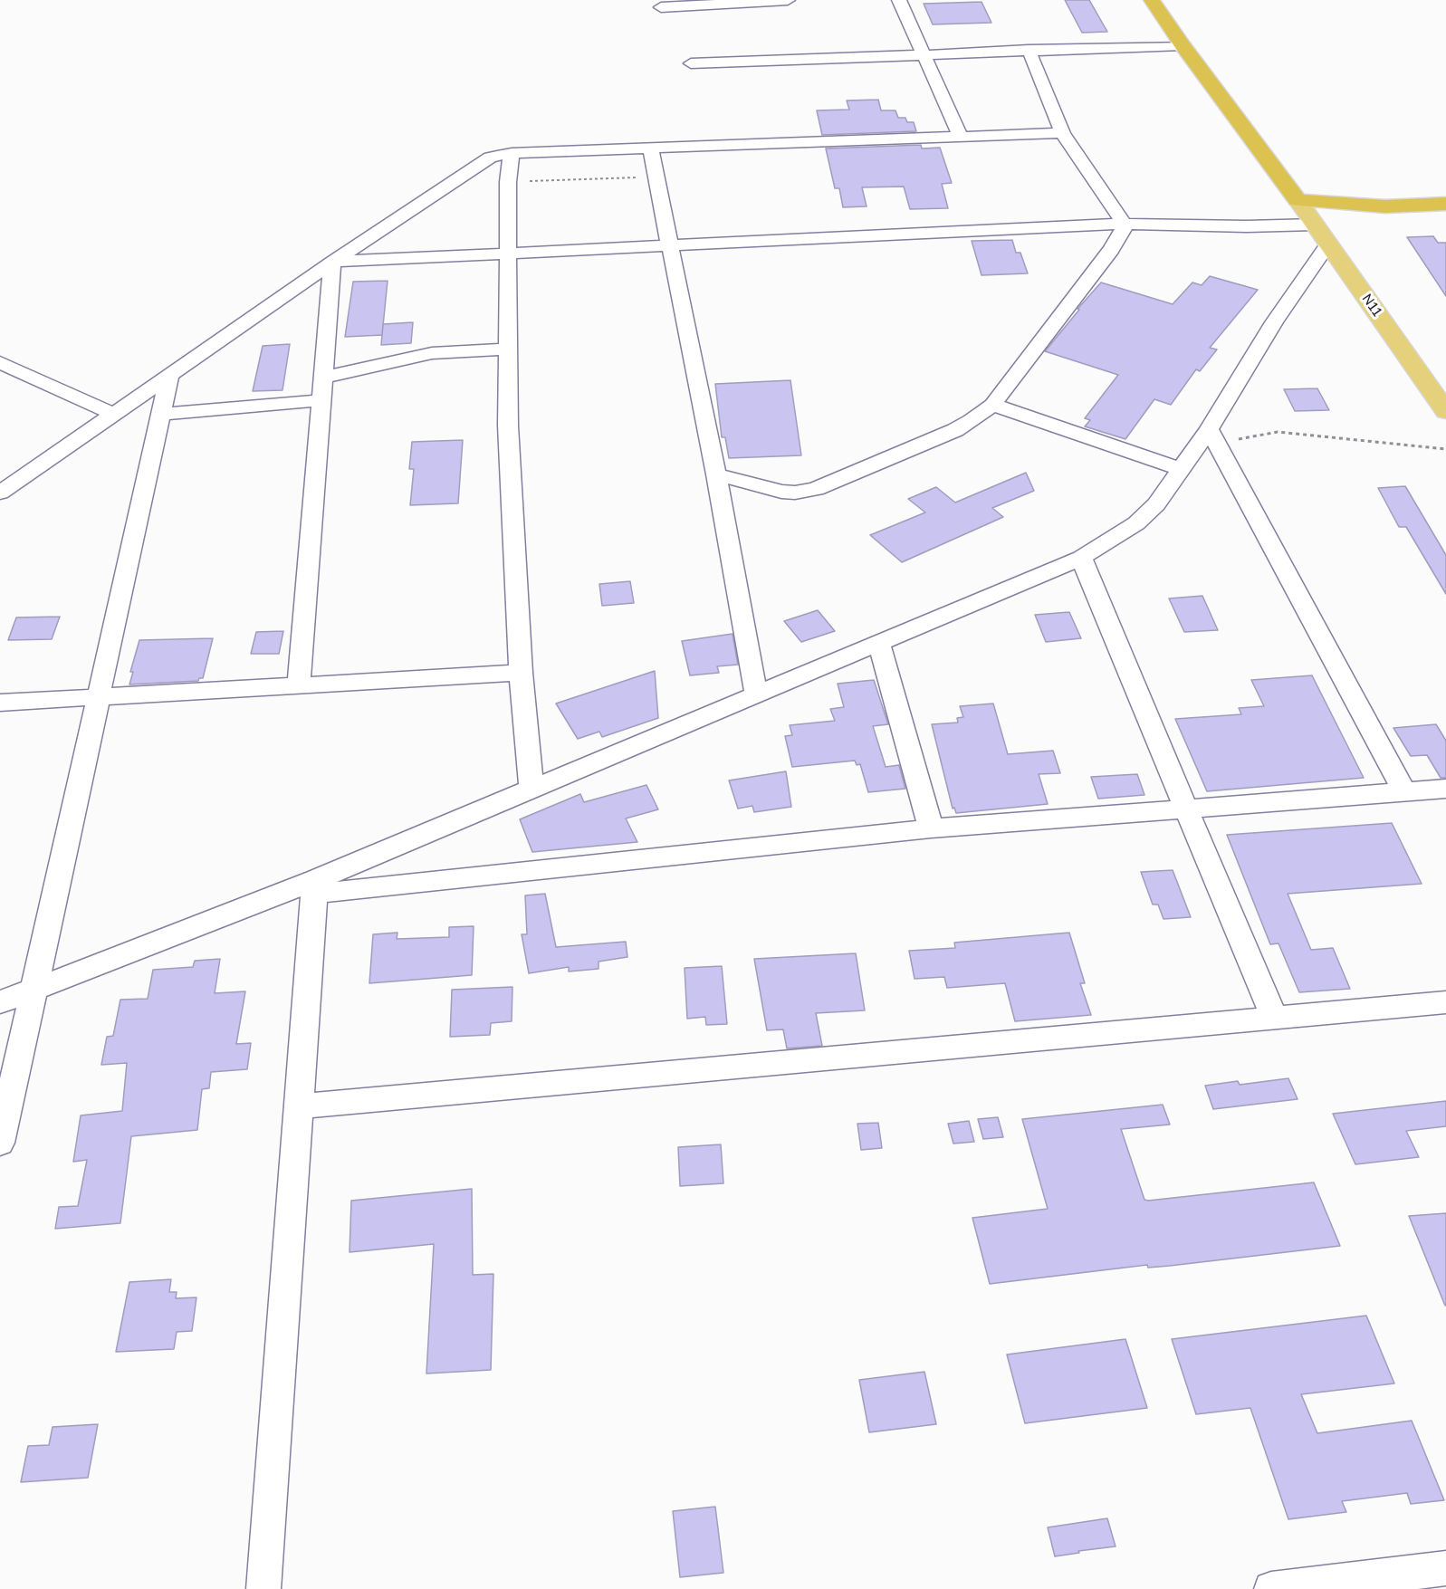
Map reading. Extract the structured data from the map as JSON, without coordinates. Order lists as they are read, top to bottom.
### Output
{
  "streets": {
    "main road": ["N11"]
  }
}
